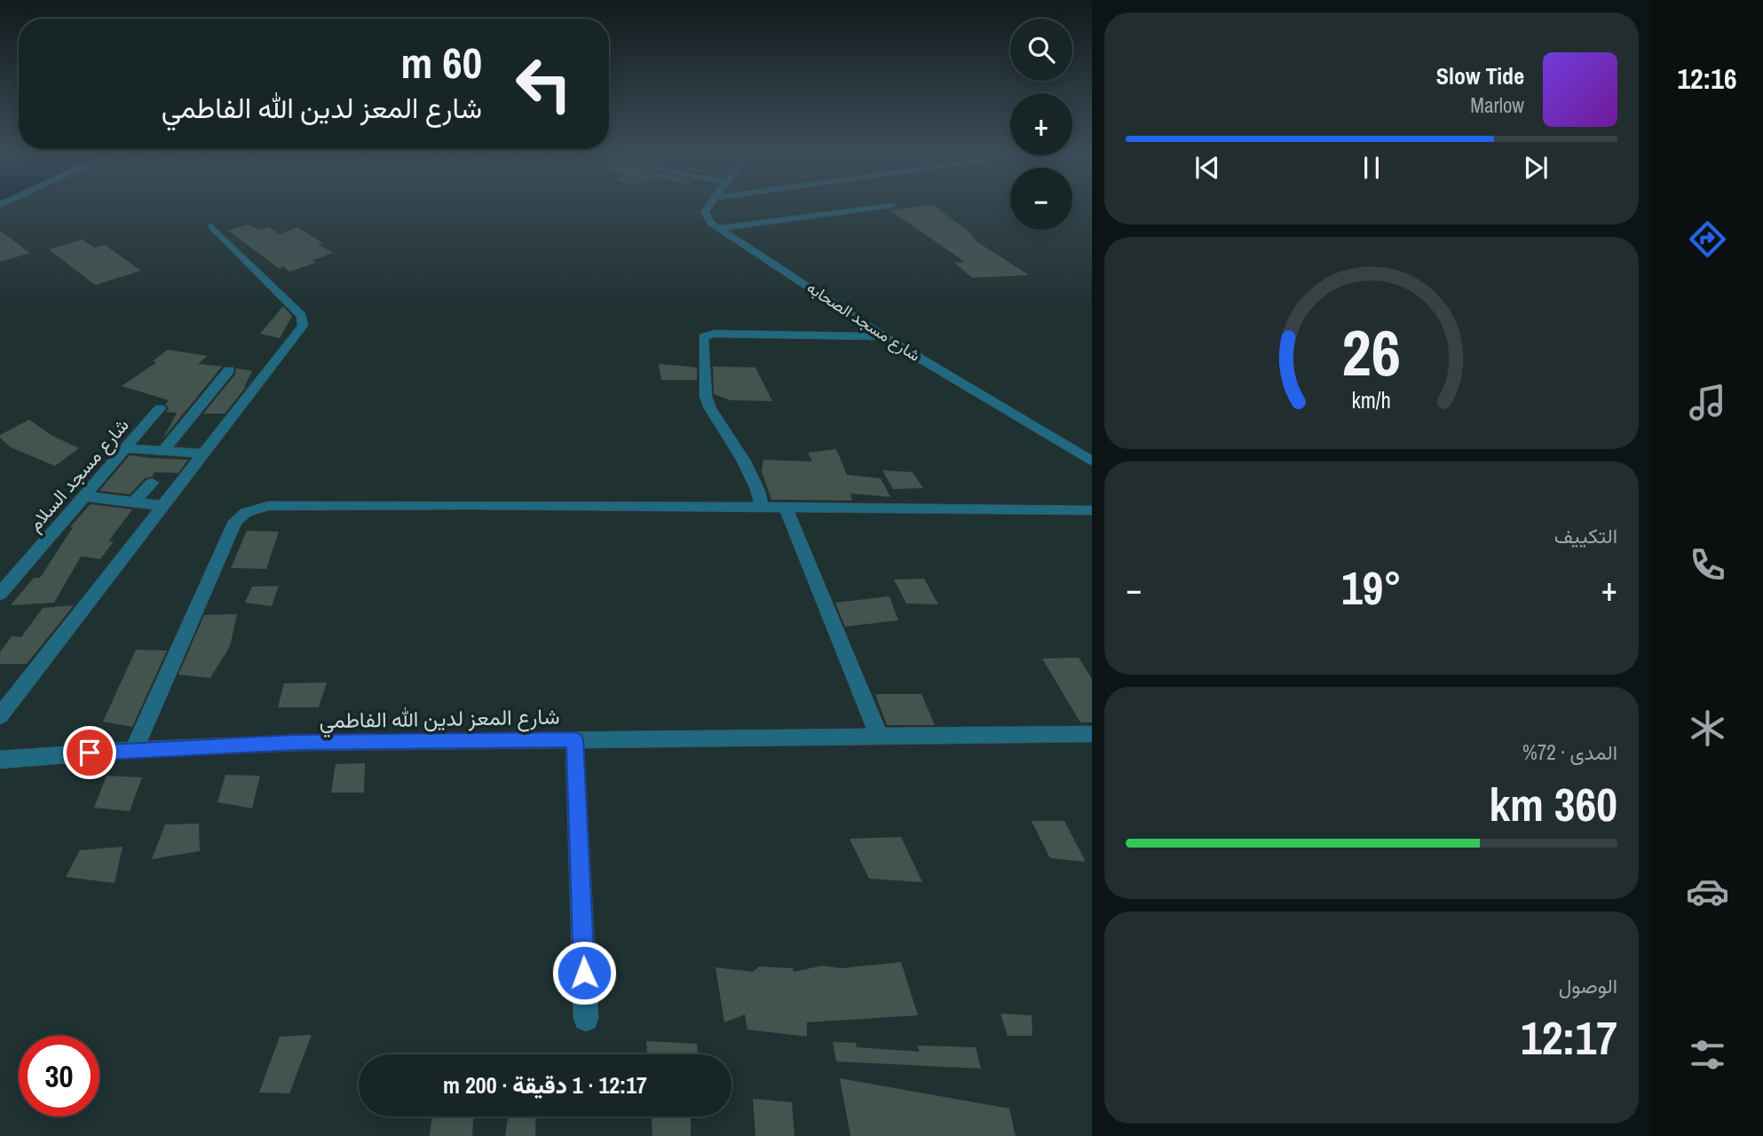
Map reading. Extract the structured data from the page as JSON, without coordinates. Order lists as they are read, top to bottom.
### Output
{
  "streets": {
    "street": ["شارع مسجد الصحابه", "شارع مسجد السلام", "شارع المعز لدين الله الفاطمي"]
  },
  "page": {
    "tabs": "12:16",
    "map_buttons": ["+", "−"],
    "turn": ["60 m", "شارع المعز لدين الله الفاطمي"],
    "song": ["Slow Tide", "Marlow"],
    "tile": [
      "التكييف",
      ["المدى · 72%", "360 km"],
      ["الوصول", "12:17"]
    ],
    "heat": ["−", "19°", "+"],
    "limit": "30",
    "trip": "12:17 · 1 دقيقة · 200 m",
    "gauge": ["26", "km/h"]
  }
}
